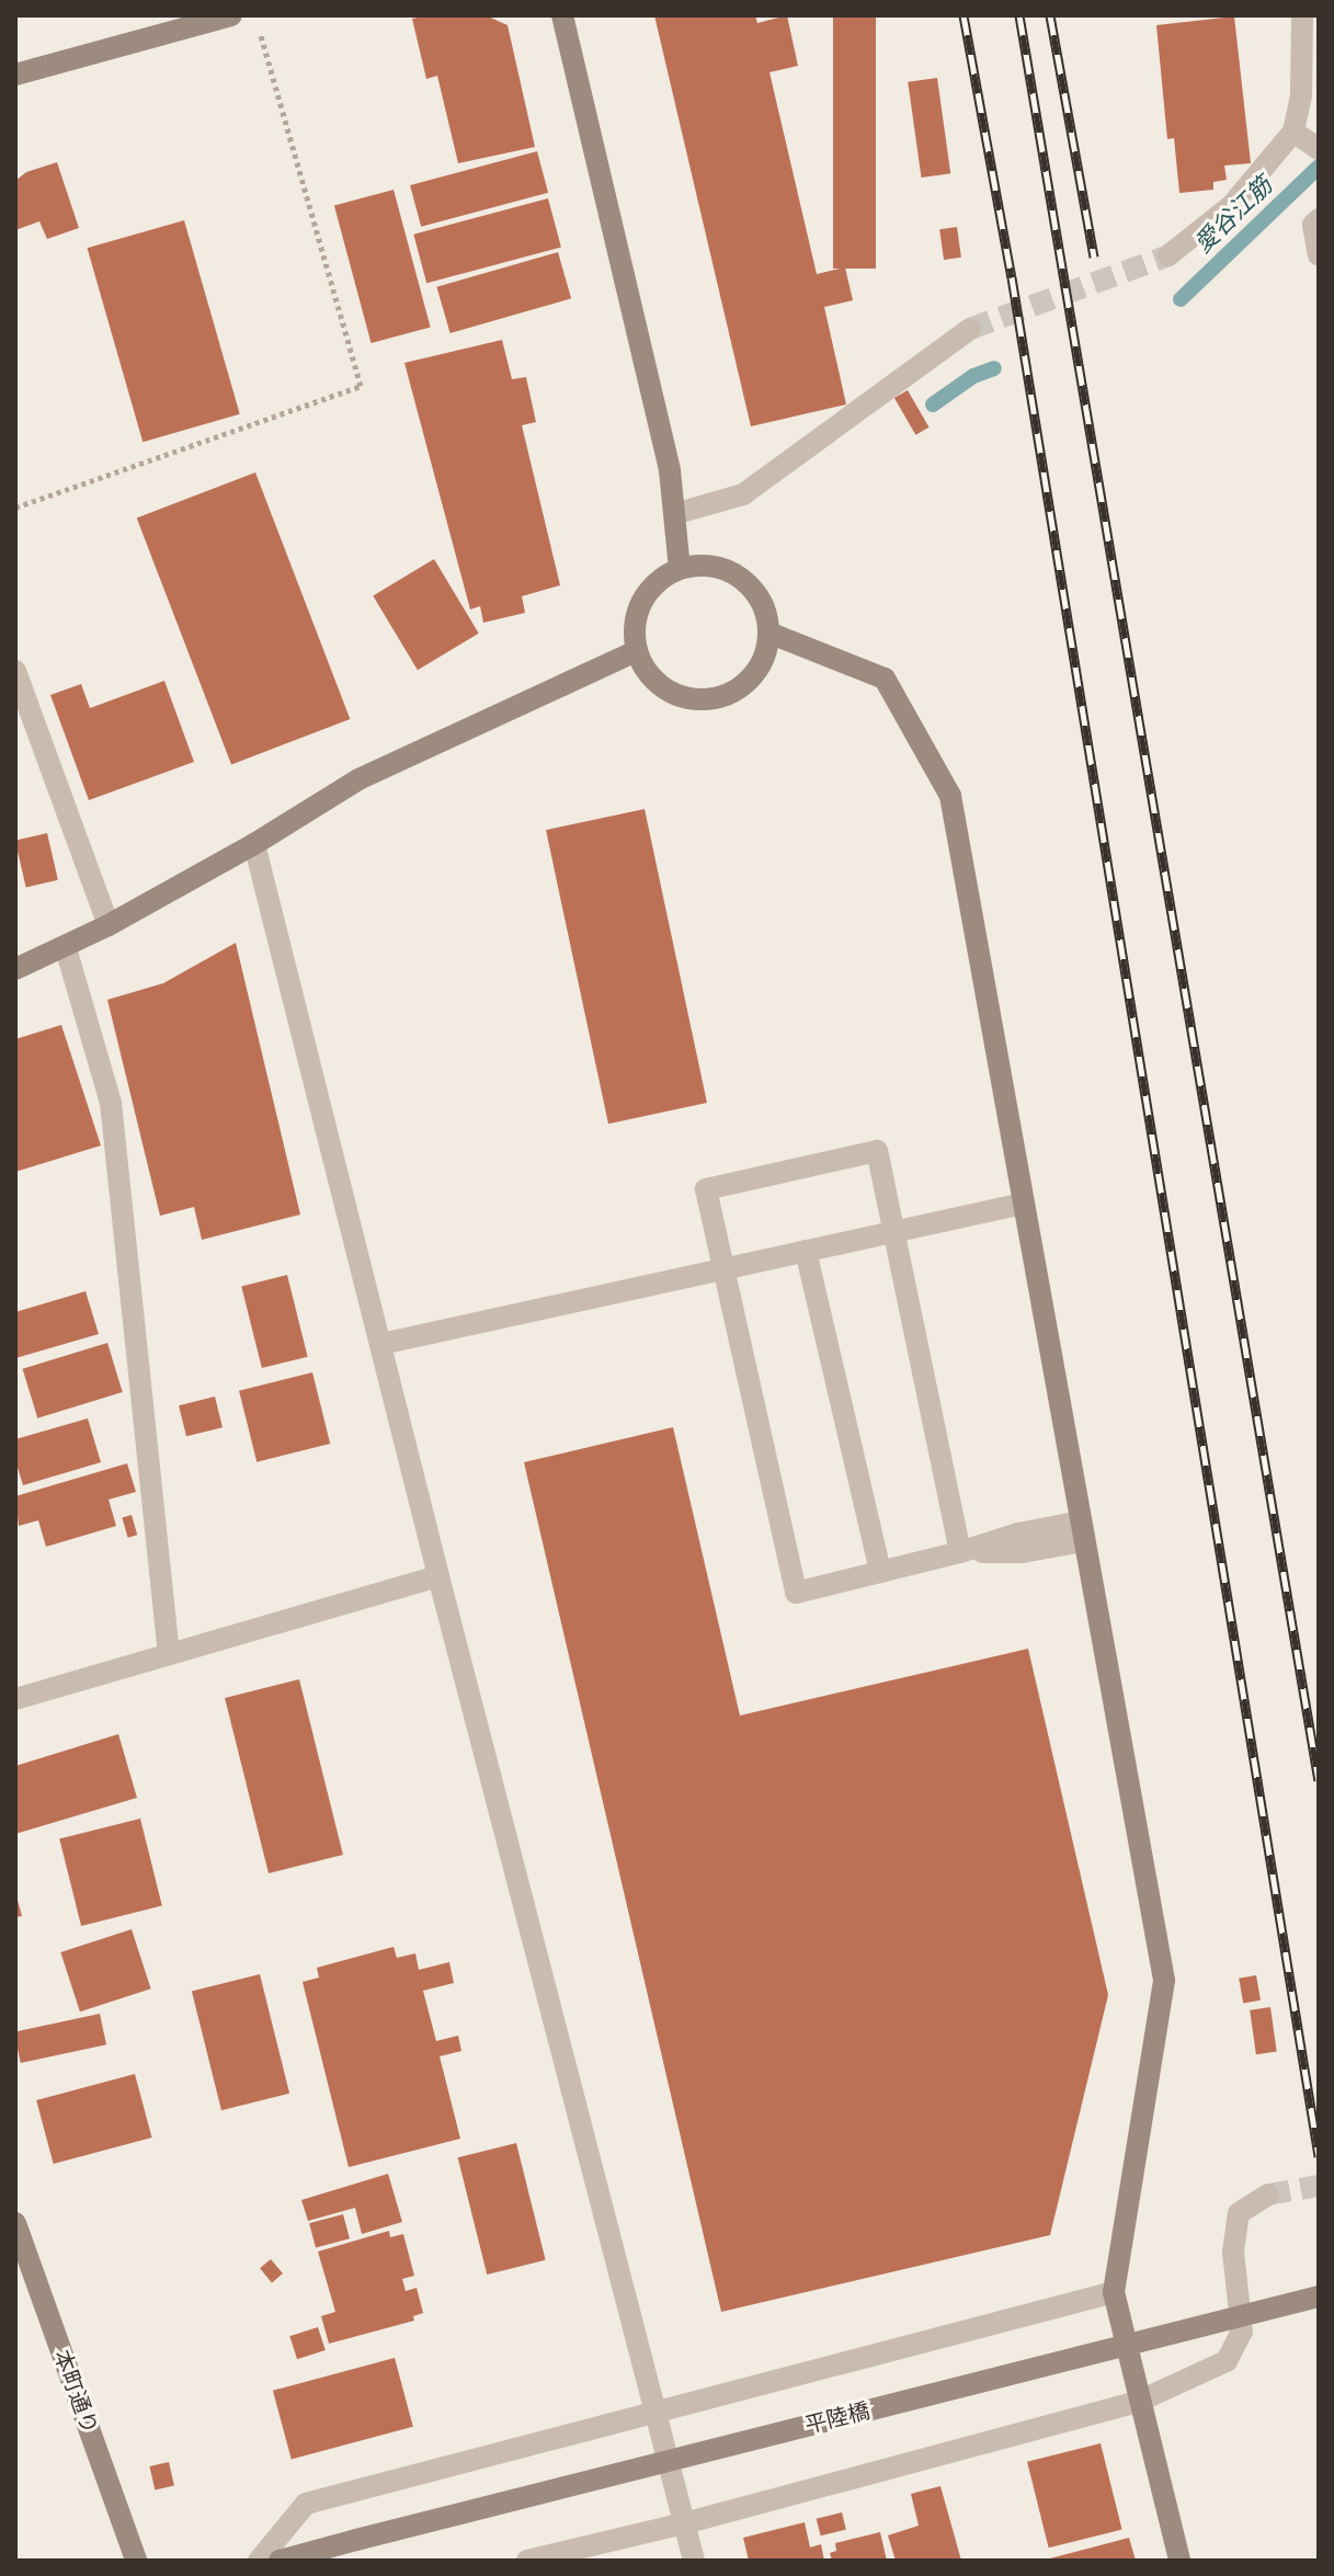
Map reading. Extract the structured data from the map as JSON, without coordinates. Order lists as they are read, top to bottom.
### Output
{
  "streets": {
    "street": ["本町通り", "平陸橋"]
  },
  "water": ["愛谷江筋"]
}
